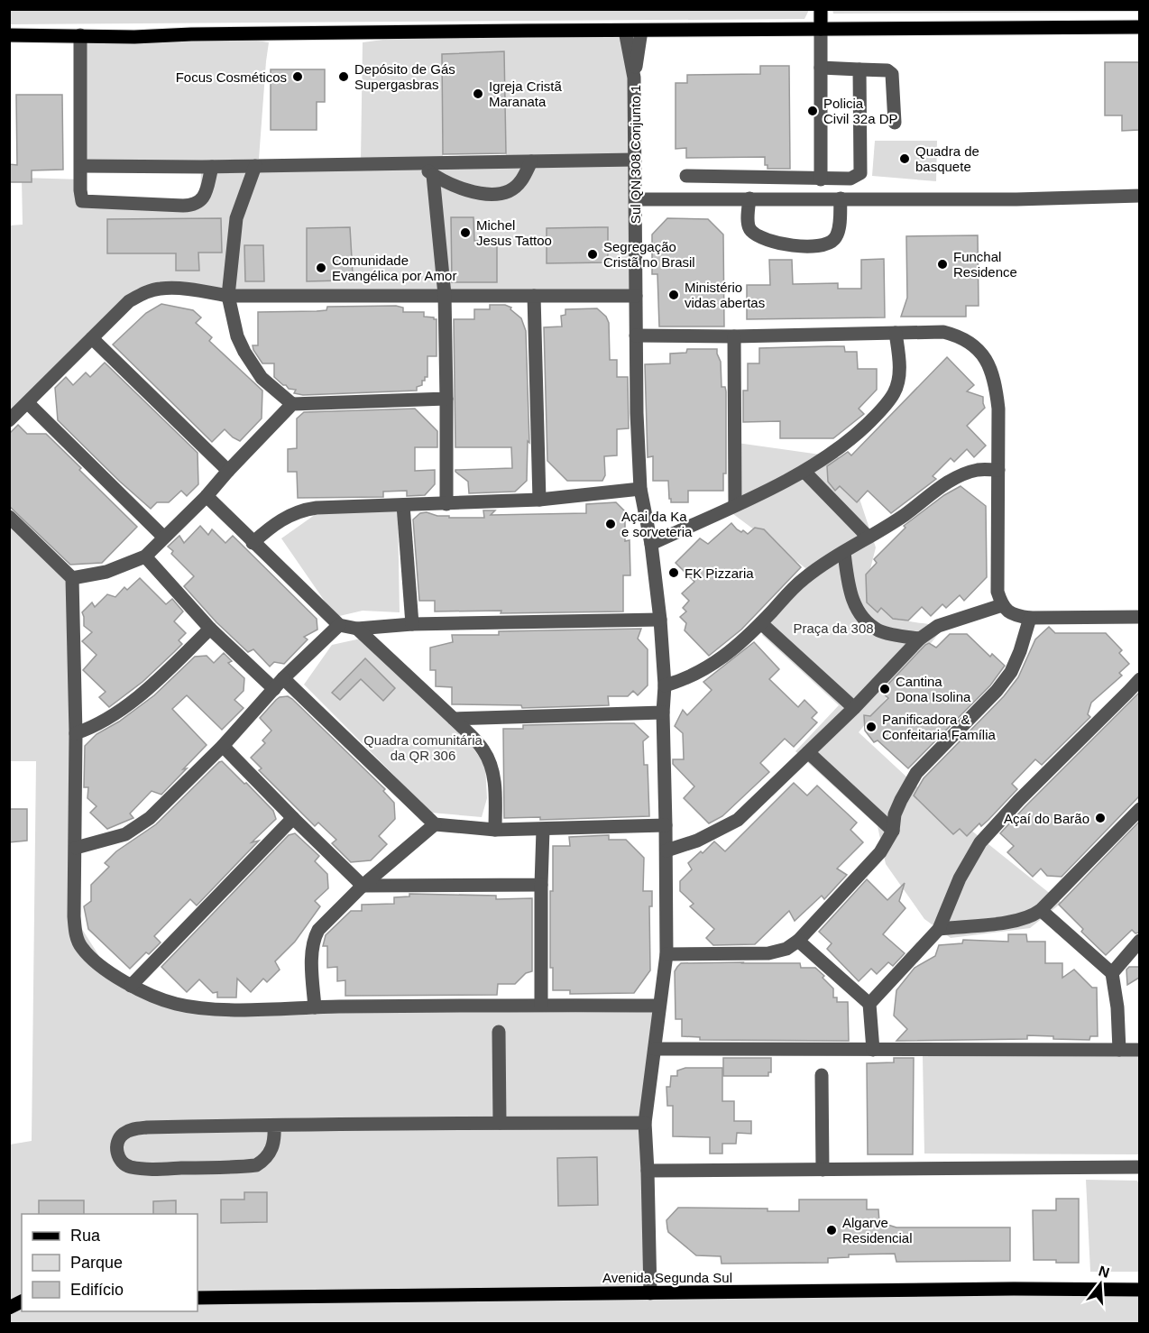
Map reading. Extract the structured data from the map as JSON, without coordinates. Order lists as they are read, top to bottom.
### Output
{
  "streets": {
    "main road": ["Avenida Segunda Sul"],
    "street": ["Sul QN 308 Conjunto 1"]
  },
  "crossings": [
    ["Sul QN 308 Conjunto 1", "Avenida Segunda Sul"]
  ],
  "parks": ["Praça da 308", "Quadra comunitária da QR 306"],
  "places": [
    "Focus Cosméticos",
    "Depósito de Gás Supergasbras",
    "Igreja Cristã Maranata",
    "Policia Civil 32a DP",
    "Quadra de basquete",
    "Michel Jesus Tattoo",
    "Segregação Cristã no Brasil",
    "Funchal Residence",
    "Comunidade Evangélica por Amor",
    "Ministério vidas abertas",
    "Açai da Ka e sorveteria",
    "FK Pizzaria",
    "Cantina Dona Isolina",
    "Panificadora & Confeitaria Família",
    "Açaí do Barão",
    "Algarve Residencial"
  ],
  "legend": ["Rua", "Parque", "Edifício"],
  "north": "top"
}
